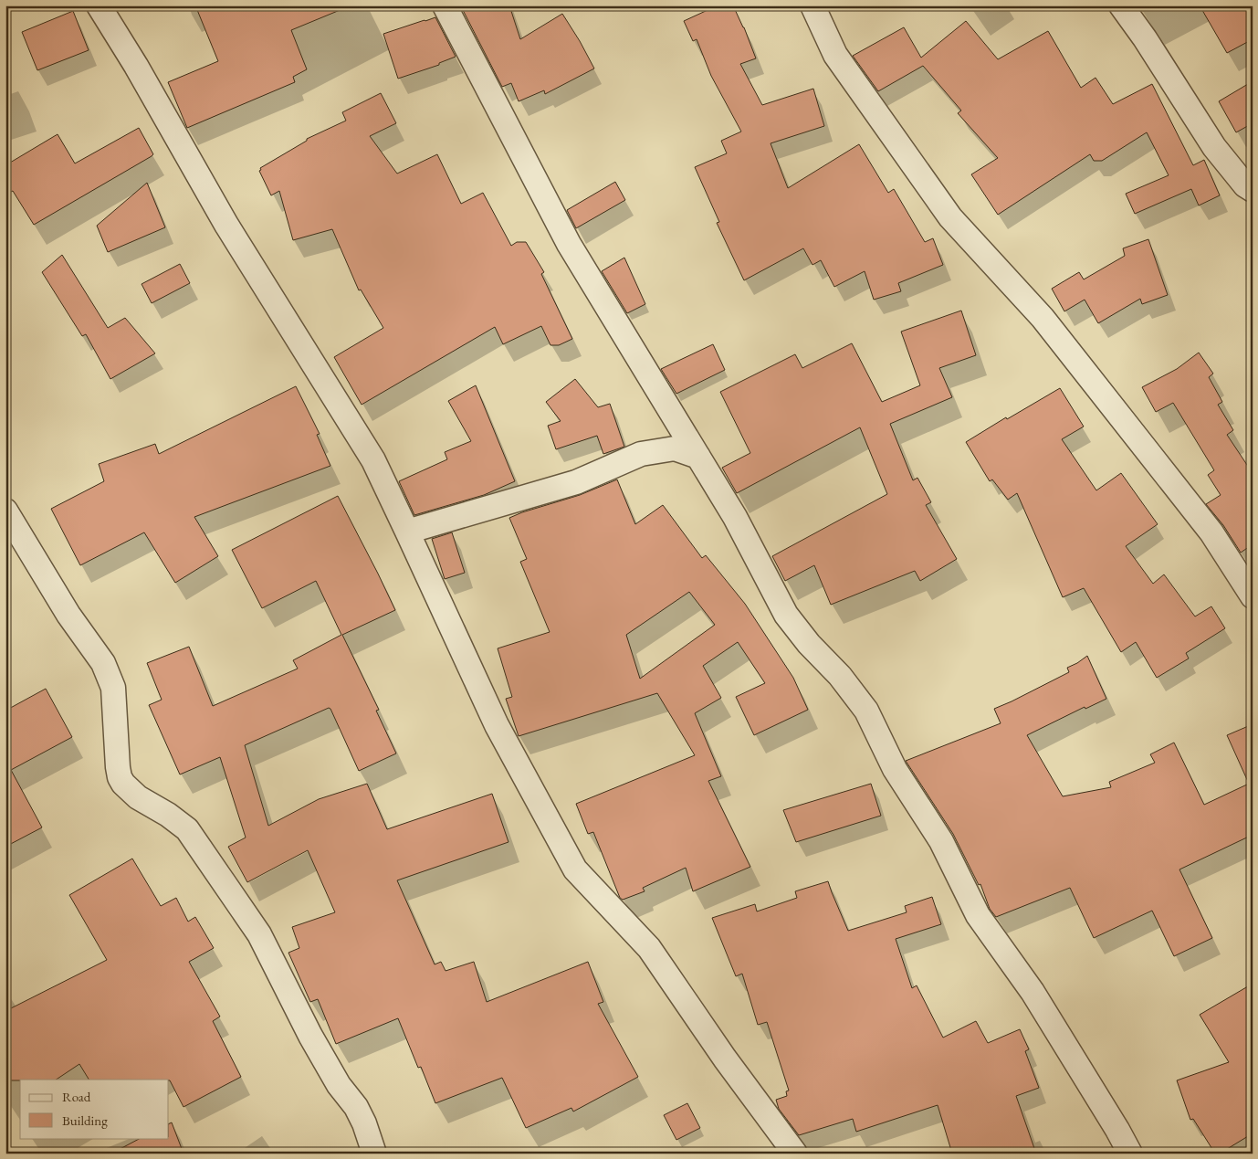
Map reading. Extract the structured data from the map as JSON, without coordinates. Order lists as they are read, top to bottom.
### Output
{
  "legend": ["Road", "Building"]
}
